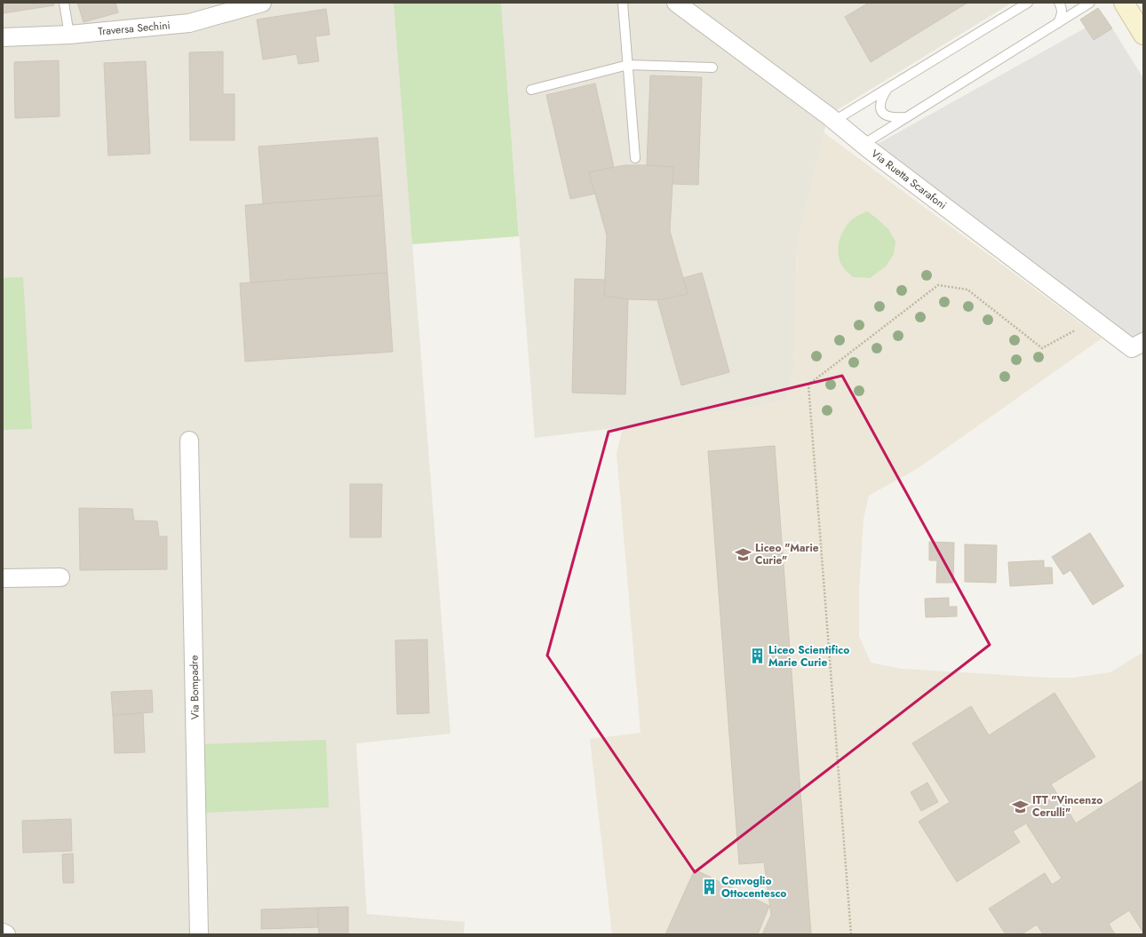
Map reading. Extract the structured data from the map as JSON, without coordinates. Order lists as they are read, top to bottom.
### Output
{
  "streets": {
    "street": ["Traversa Sechini", "Via Ruetta Scarafoni", "Via Bompadre"]
  },
  "places": {
    "school or university": ["Liceo \"Marie Curie\"", "ITT \"Vincenzo Cerulli\""],
    "building": ["Liceo Scientifico Marie Curie", "Convoglio Ottocentesco"]
  }
}
